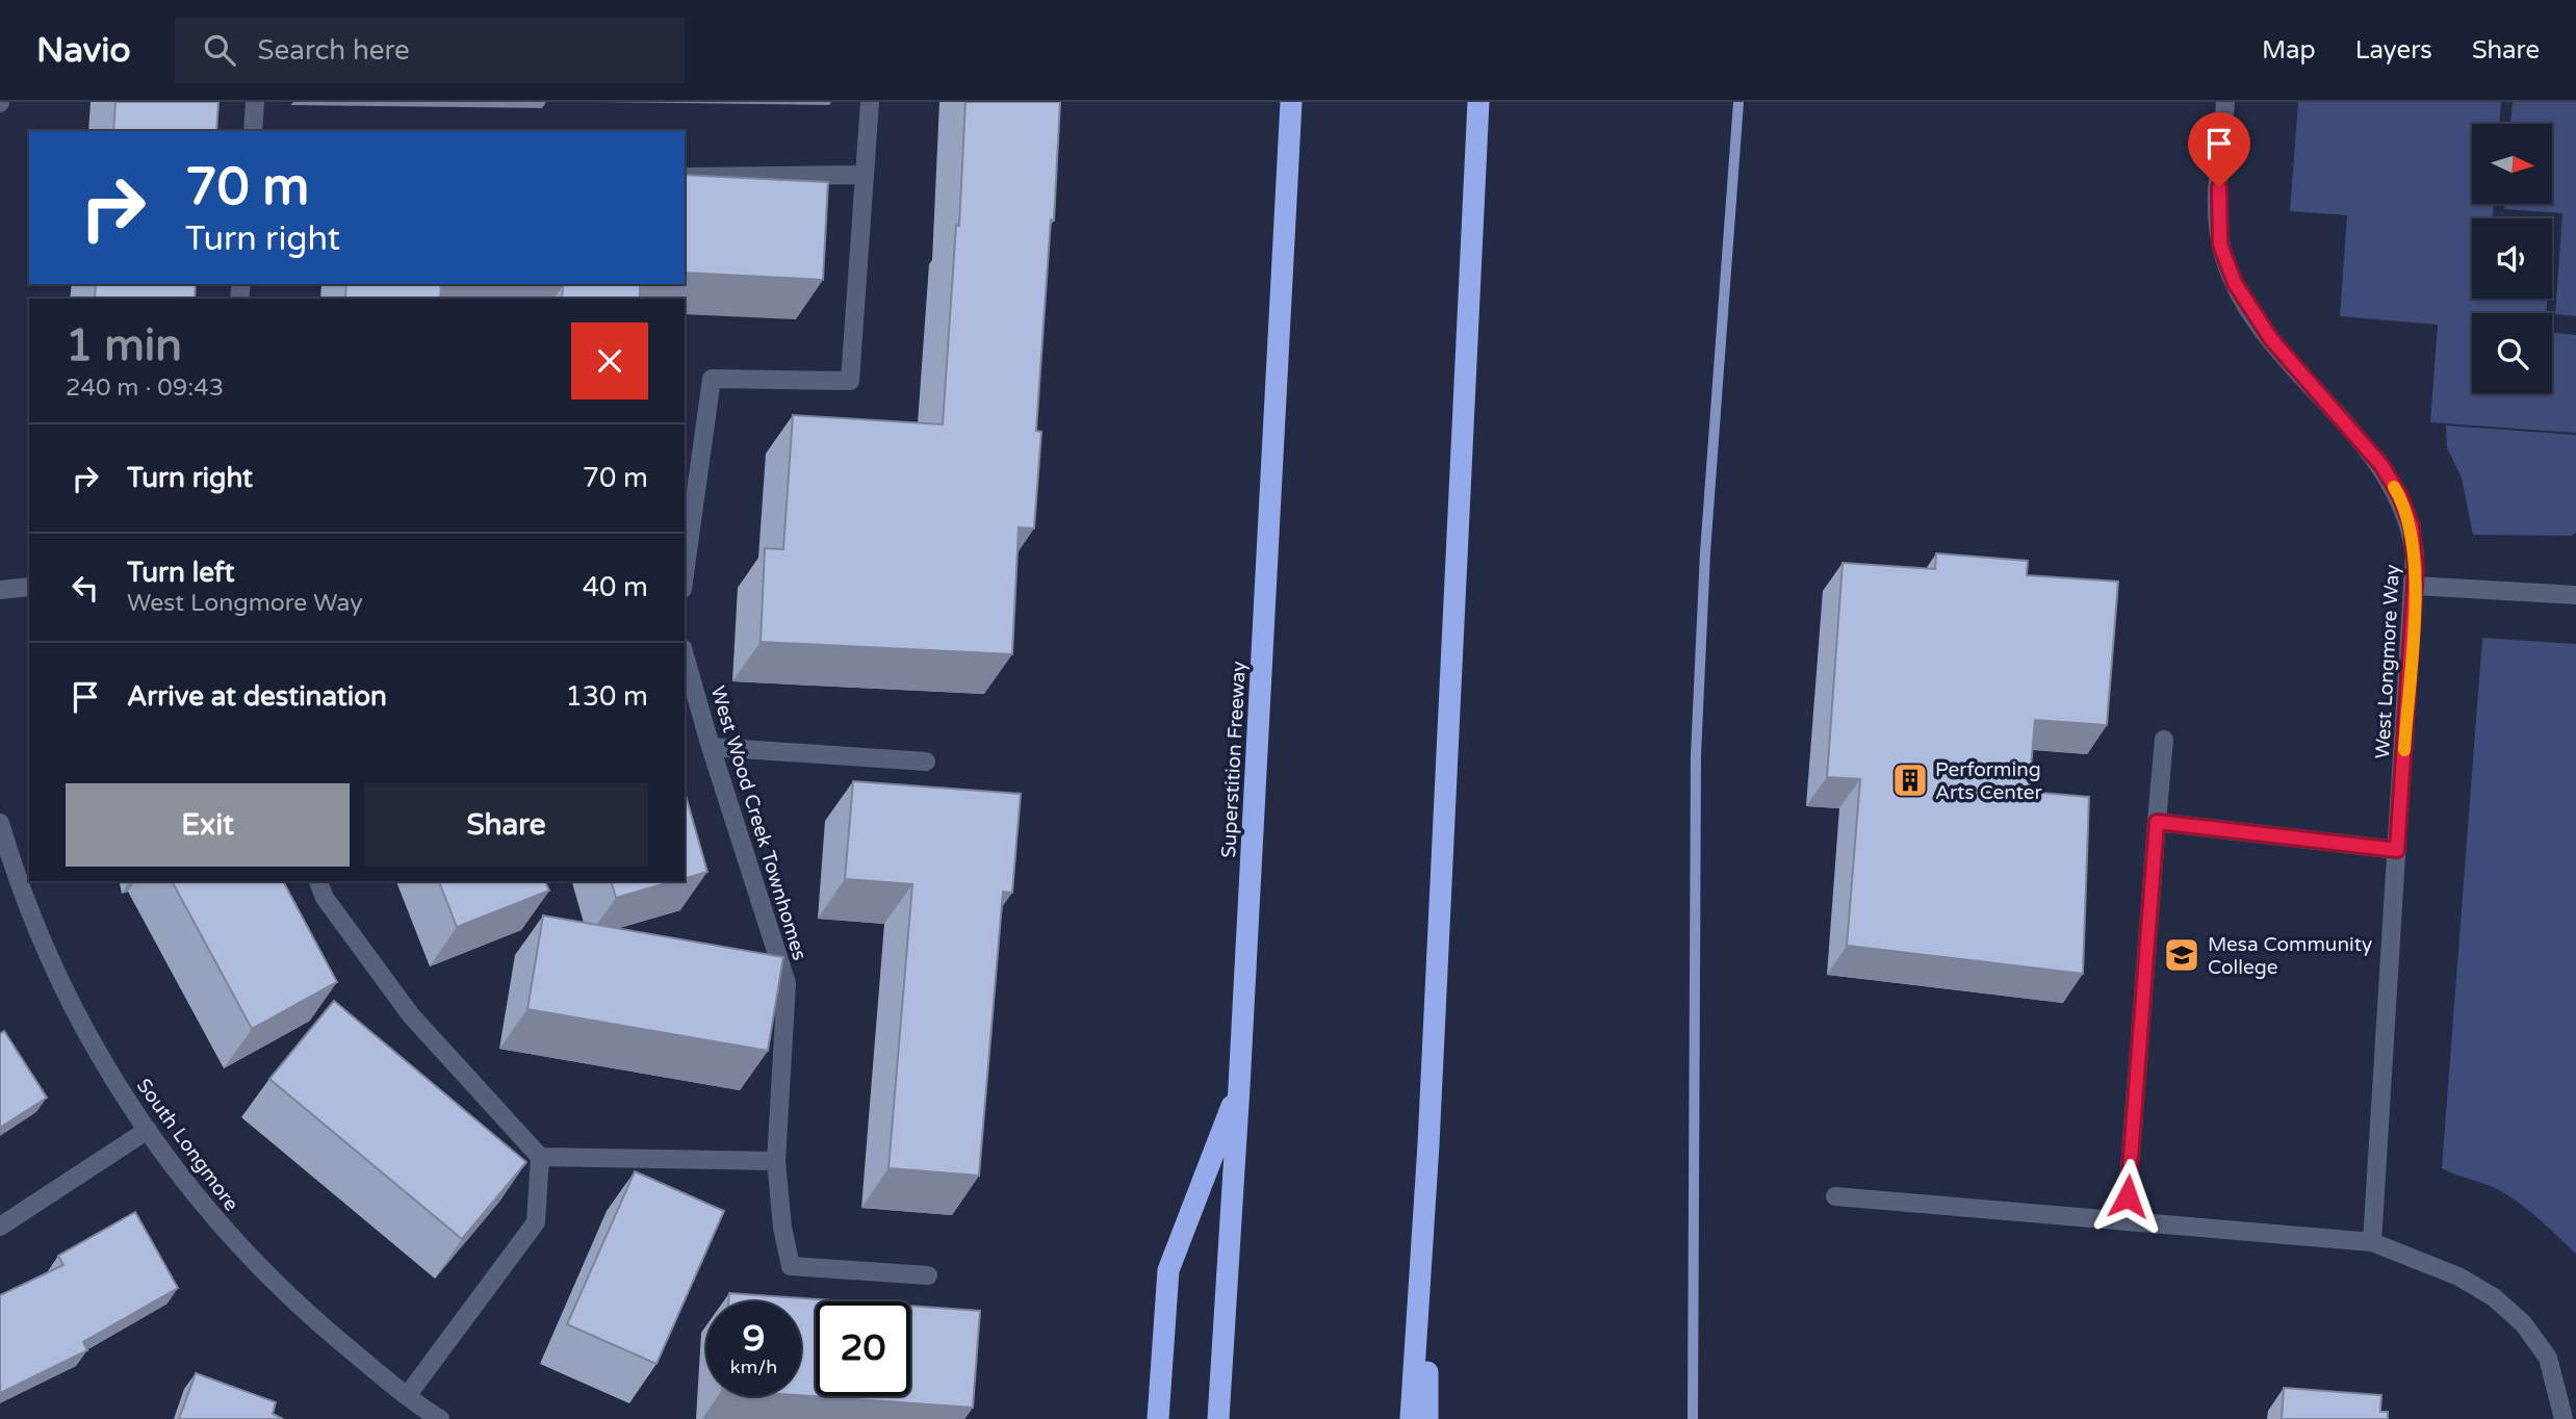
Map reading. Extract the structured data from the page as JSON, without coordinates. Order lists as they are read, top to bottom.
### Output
{
  "streets": {
    "highway": ["Superstition Freeway"],
    "street": ["West Longmore Way", "West Wood Creek Townhomes", "South Longmore"]
  },
  "places": {
    "building": ["Performing Arts Center"],
    "school or university": ["Mesa Community College"]
  },
  "north": "right",
  "page": {
    "header": "Navio",
    "search": "Search here",
    "nav": ["Map", "Layers", "Share"],
    "turn": ["70 m", "Turn right"],
    "heading": ["1 min", "240 m · 09:43"],
    "list": [
      {
        "name": "Turn right",
        "value": "70 m"
      },
      {
        "name": "Turn left",
        "note": "West Longmore Way",
        "value": "40 m"
      },
      {
        "name": "Arrive at destination",
        "value": "130 m"
      }
    ],
    "buttons": ["Exit", "Share"],
    "speed": "9 km/h",
    "limit": "20"
  }
}
